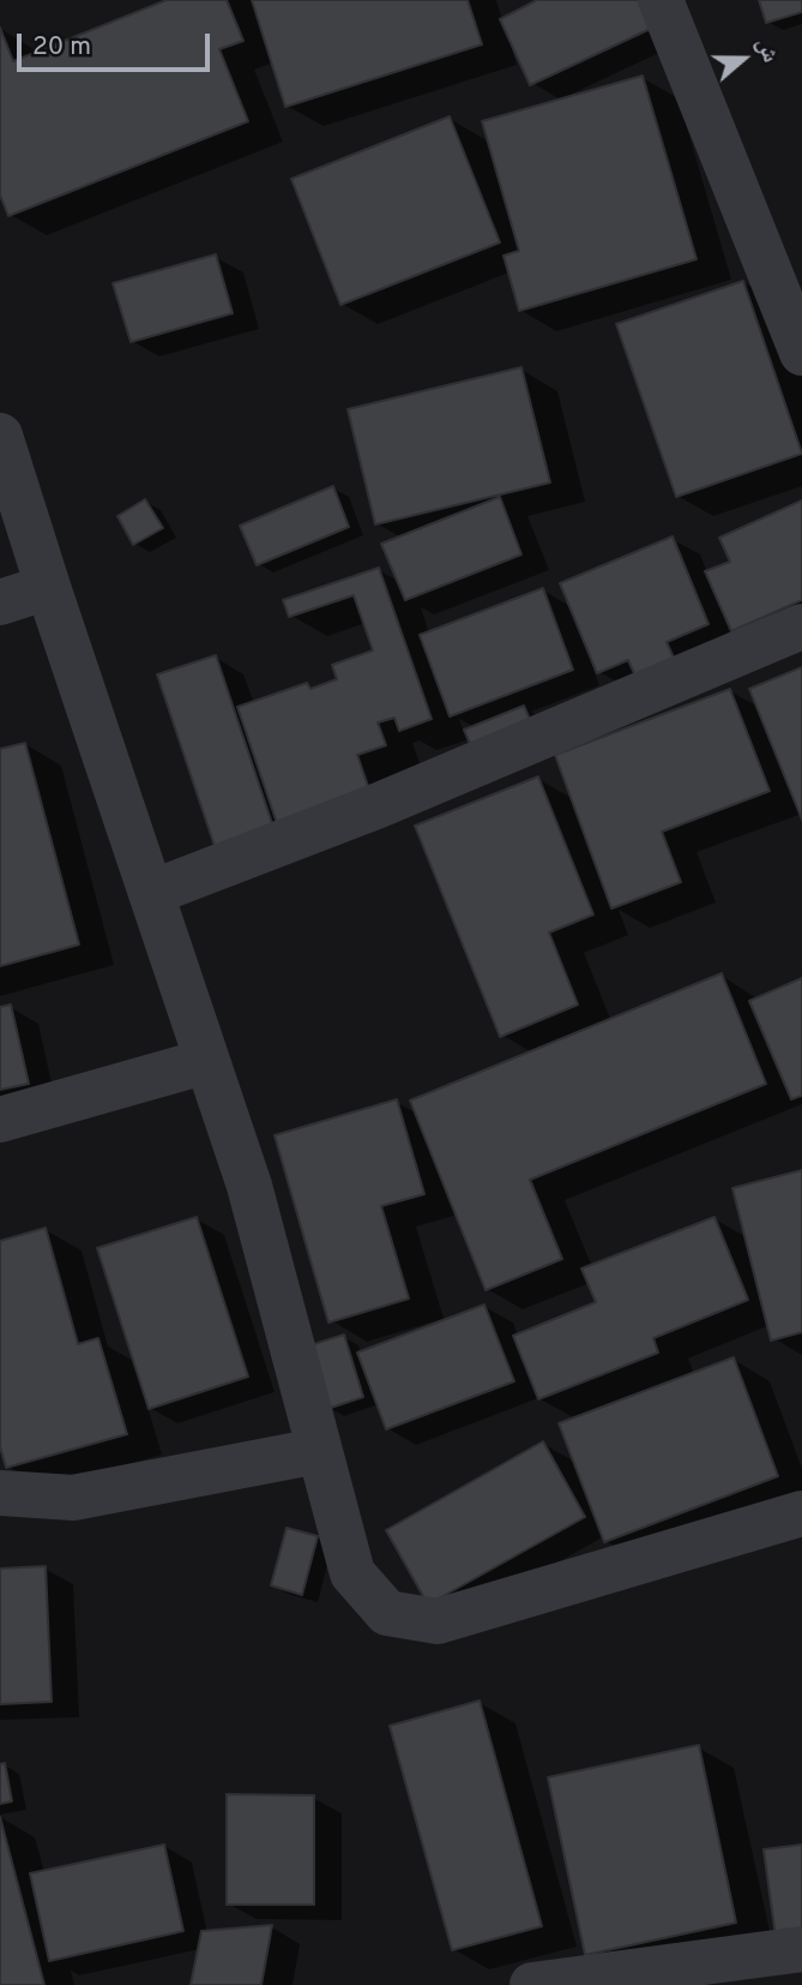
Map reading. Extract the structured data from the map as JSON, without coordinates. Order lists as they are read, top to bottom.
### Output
{
  "scale_bar": "20 m",
  "north": "right"
}
